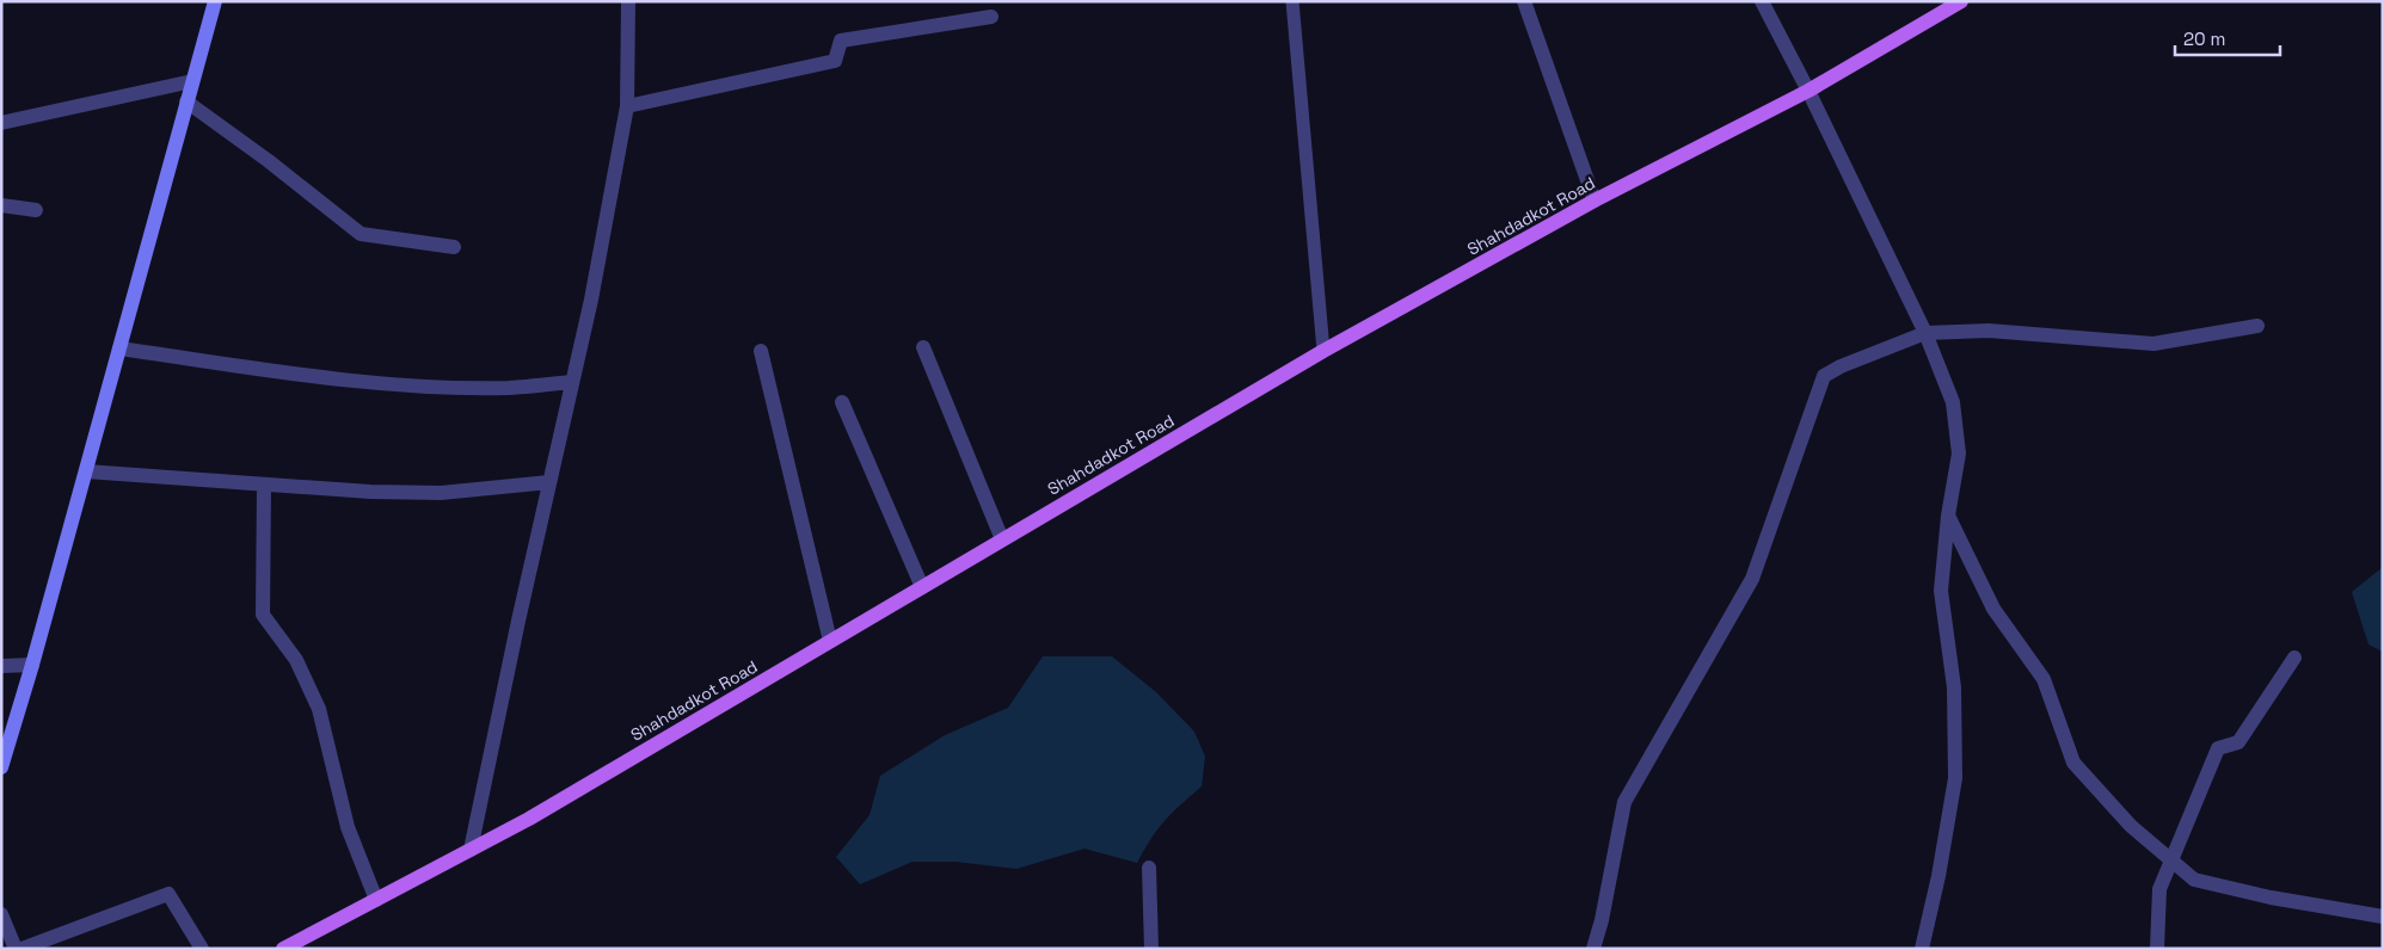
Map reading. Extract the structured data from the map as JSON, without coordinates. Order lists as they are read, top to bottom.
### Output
{
  "streets": {
    "main road": ["Shahdadkot Road"]
  },
  "scale_bar": "20 m"
}
